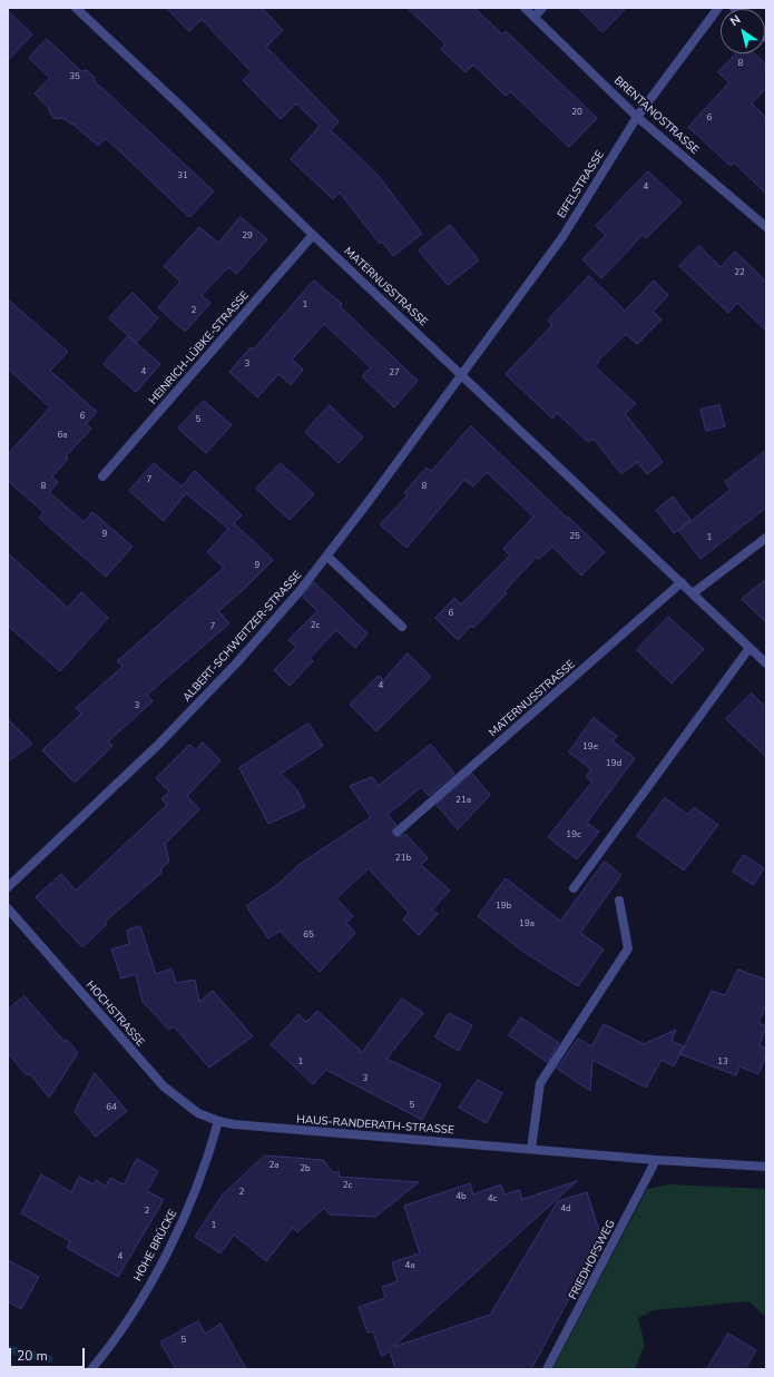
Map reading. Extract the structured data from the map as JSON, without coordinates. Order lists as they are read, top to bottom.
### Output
{
  "streets": {
    "street": [
      "BRENTANOSTRASSE",
      "EIFELSTRASSE",
      "MATERNUSSTRASSE",
      "HEINRICH-LÜBKE-STRASSE",
      "ALBERT-SCHWEITZER-STRASSE",
      "HOCHSTRASSE",
      "HAUS-RANDERATH-STRASSE",
      "HOHE BRÜCKE",
      "FRIEDHOFSWEG"
    ]
  },
  "crossings": [
    ["BRENTANOSTRASSE", "EIFELSTRASSE"],
    ["EIFELSTRASSE", "MATERNUSSTRASSE"],
    ["EIFELSTRASSE", "ALBERT-SCHWEITZER-STRASSE"],
    ["MATERNUSSTRASSE", "HEINRICH-LÜBKE-STRASSE"],
    ["MATERNUSSTRASSE", "ALBERT-SCHWEITZER-STRASSE"],
    ["HOCHSTRASSE", "HAUS-RANDERATH-STRASSE"],
    ["HOCHSTRASSE", "HOHE BRÜCKE"],
    ["HAUS-RANDERATH-STRASSE", "HOHE BRÜCKE"],
    ["HAUS-RANDERATH-STRASSE", "FRIEDHOFSWEG"]
  ],
  "house_numbers": [
    "8",
    "35",
    "20",
    "6",
    "31",
    "4",
    "29",
    "22",
    "1",
    "2",
    "3",
    "4",
    "27",
    "6",
    "5",
    "6a",
    "7",
    "8",
    "8",
    "9",
    "25",
    "1",
    "9",
    "6",
    "2c",
    "7",
    "4",
    "3",
    "19e",
    "19d",
    "21a",
    "19c",
    "21b",
    "19b",
    "19a",
    "65",
    "1",
    "13",
    "3",
    "5",
    "64",
    "2a",
    "2b",
    "2c",
    "2",
    "4b",
    "4c",
    "4d",
    "2",
    "1",
    "4",
    "4a",
    "5"
  ],
  "scale_bar": "20 m",
  "north": "top left"
}
